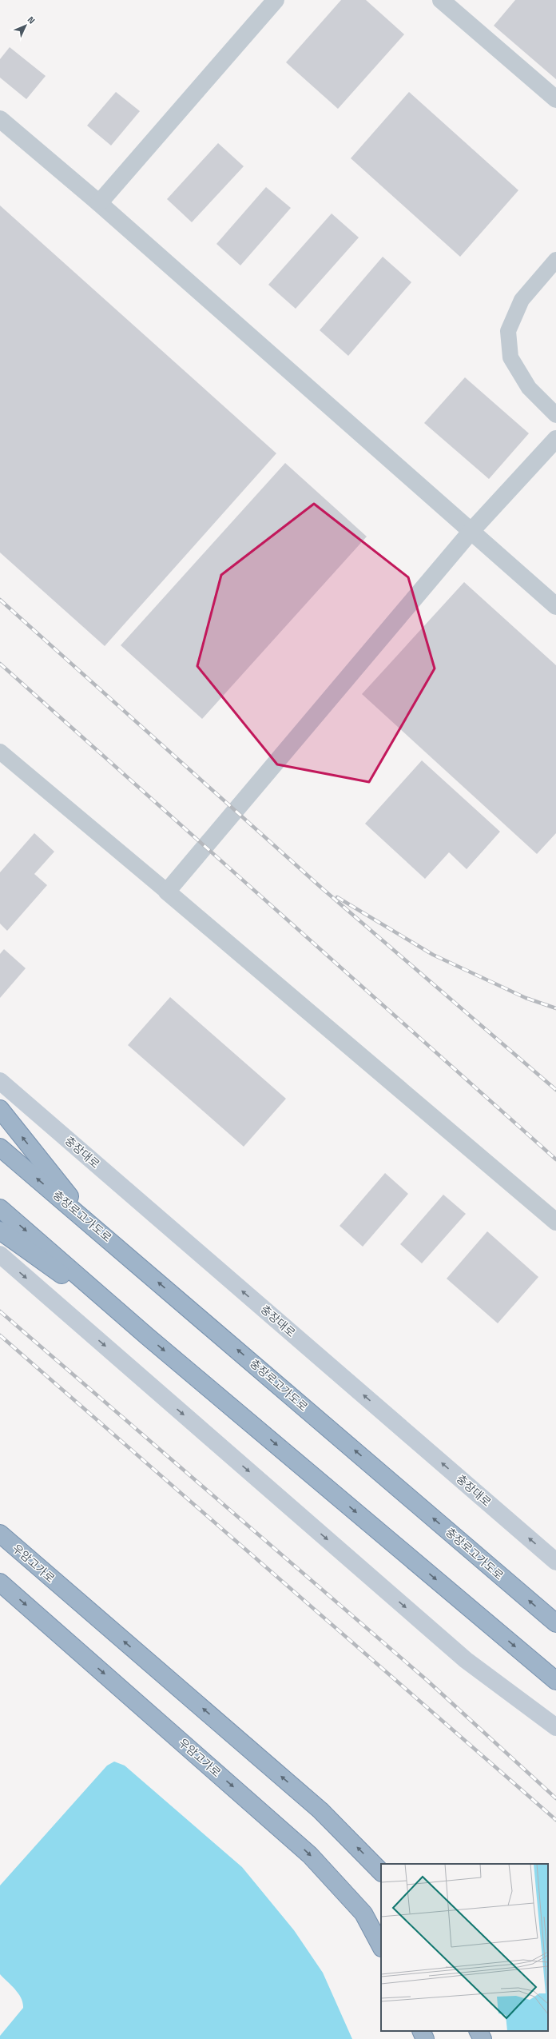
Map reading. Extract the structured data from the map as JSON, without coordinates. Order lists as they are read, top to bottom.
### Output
{
  "streets": {
    "highway": ["충장로고가도로", "우암고가로"],
    "main road": ["충장대로"]
  },
  "north": "top right"
}
